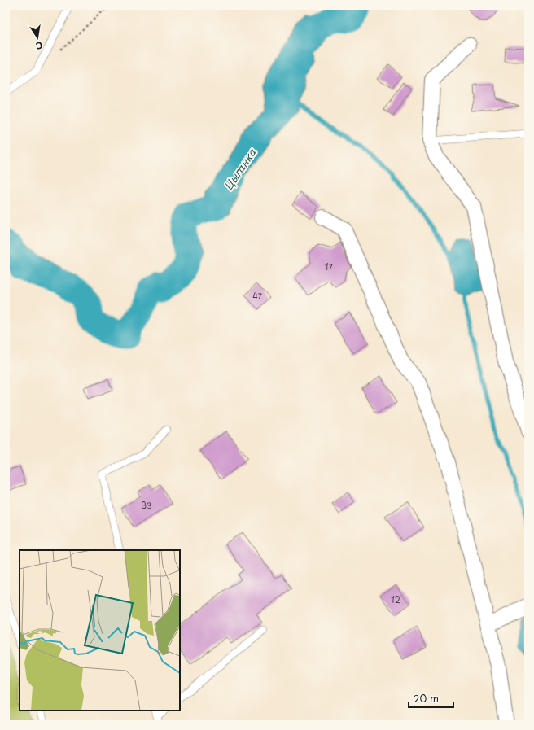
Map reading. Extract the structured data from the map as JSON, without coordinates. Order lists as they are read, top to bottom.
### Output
{
  "water": ["Цыганка"],
  "house_numbers": [
    "17",
    "47",
    "33",
    "12"
  ],
  "scale_bar": "20 m",
  "north": "bottom"
}
